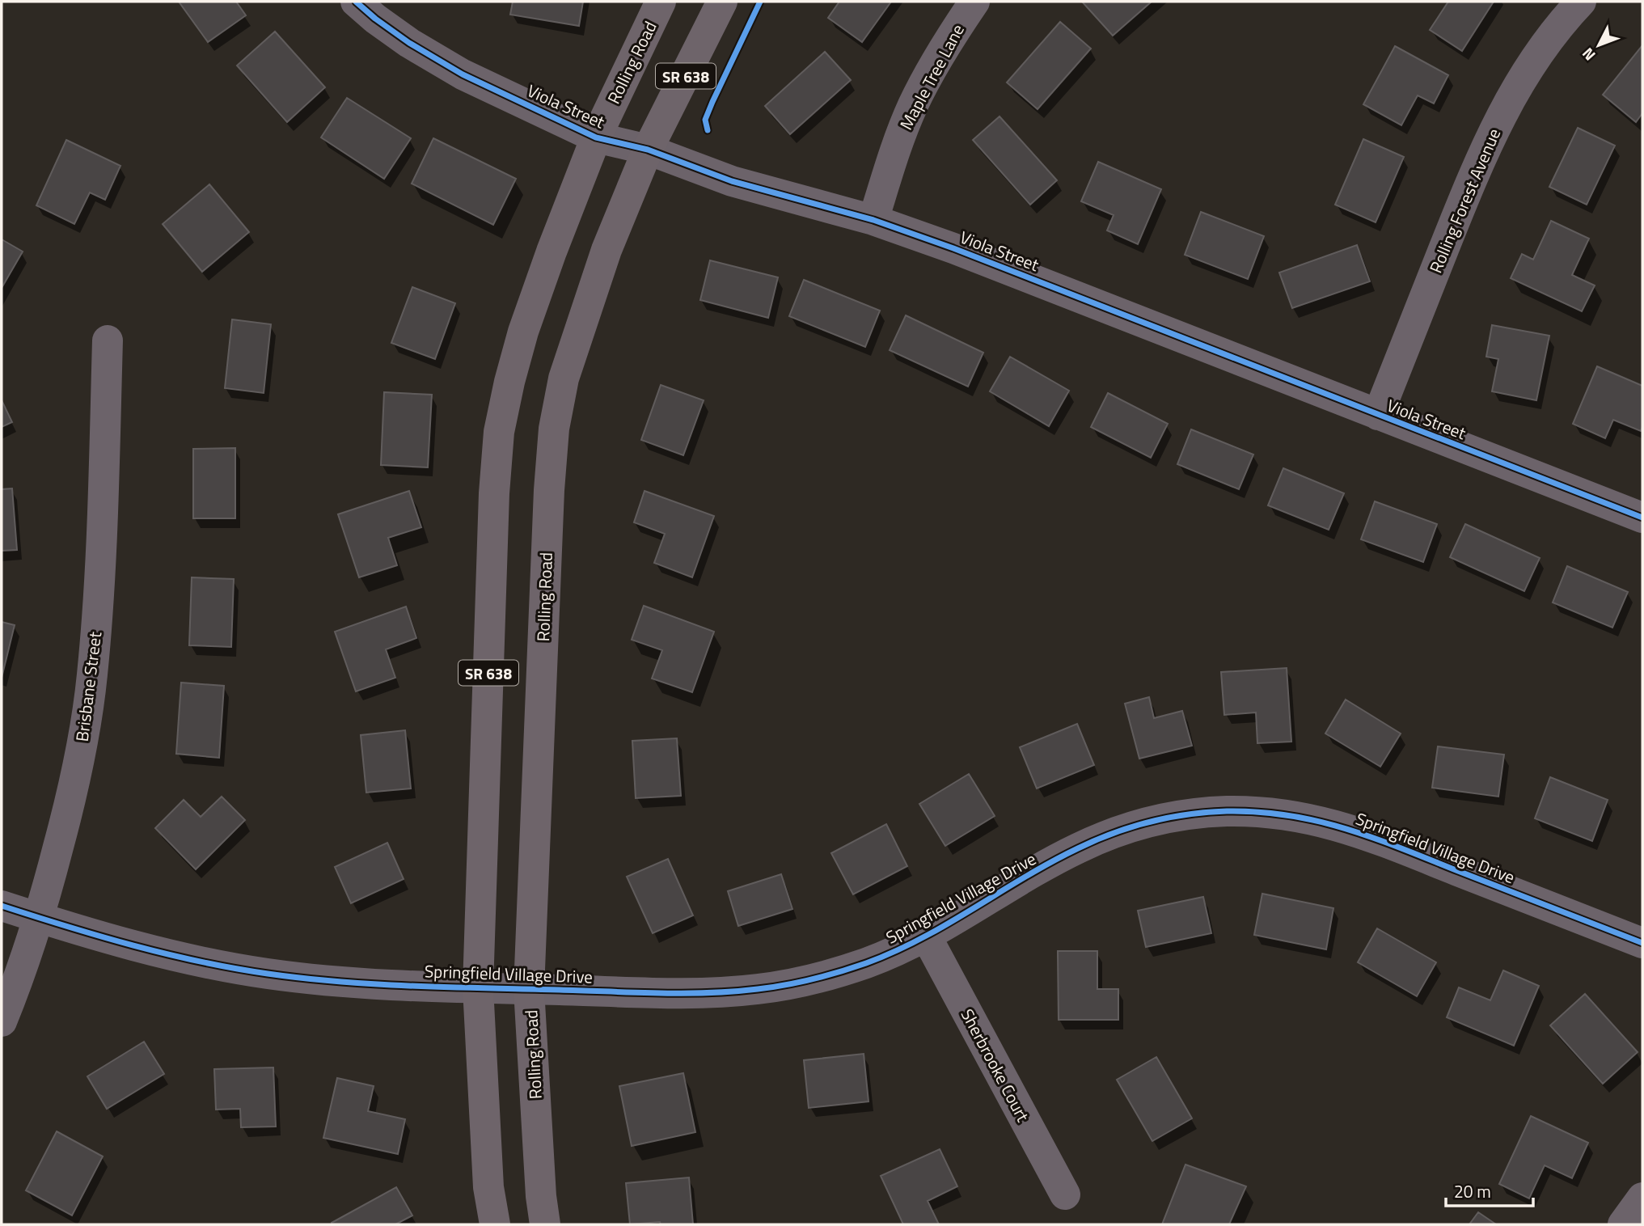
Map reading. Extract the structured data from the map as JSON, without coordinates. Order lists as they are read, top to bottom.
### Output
{
  "streets": {
    "main road": ["Rolling Road", "SR 638"],
    "street": [
      "Maple Tree Lane",
      "Viola Street",
      "Rolling Forest Avenue",
      "Brisbane Street",
      "Springfield Village Drive",
      "Sherbrooke Court"
    ]
  },
  "crossings": [
    ["Rolling Road", "Viola Street"],
    ["Rolling Road", "Springfield Village Drive"],
    ["Maple Tree Lane", "Viola Street"],
    ["Viola Street", "Rolling Forest Avenue"],
    ["Brisbane Street", "Springfield Village Drive"],
    ["Springfield Village Drive", "Sherbrooke Court"]
  ],
  "scale_bar": "20 m",
  "north": "bottom left"
}
